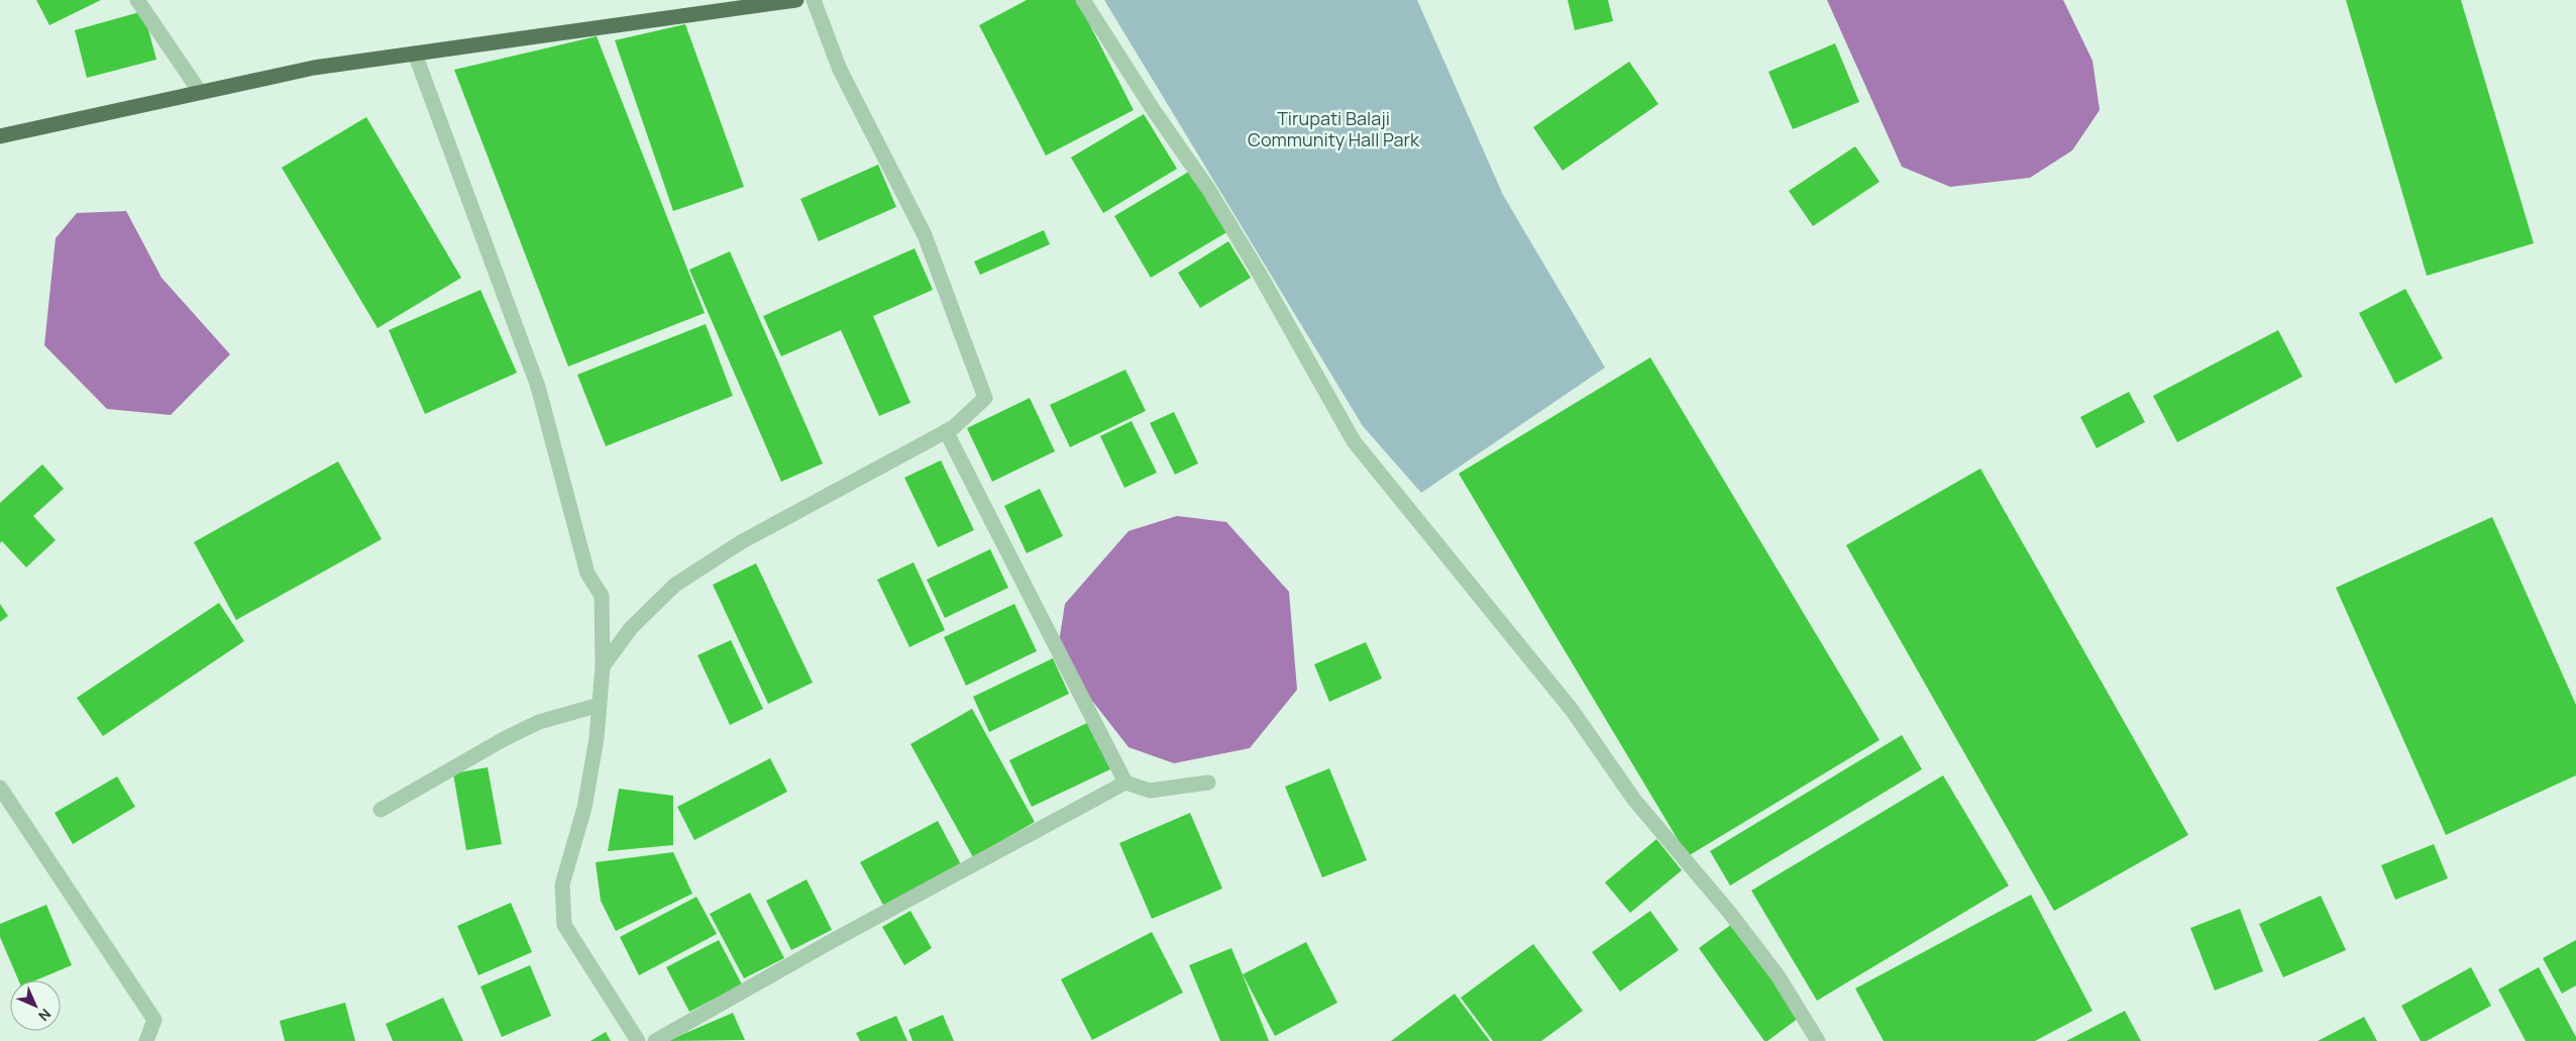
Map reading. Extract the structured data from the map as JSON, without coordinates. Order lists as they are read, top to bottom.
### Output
{
  "parks": ["Tirupati Balaji Community Hall Park"],
  "north": "bottom right"
}
